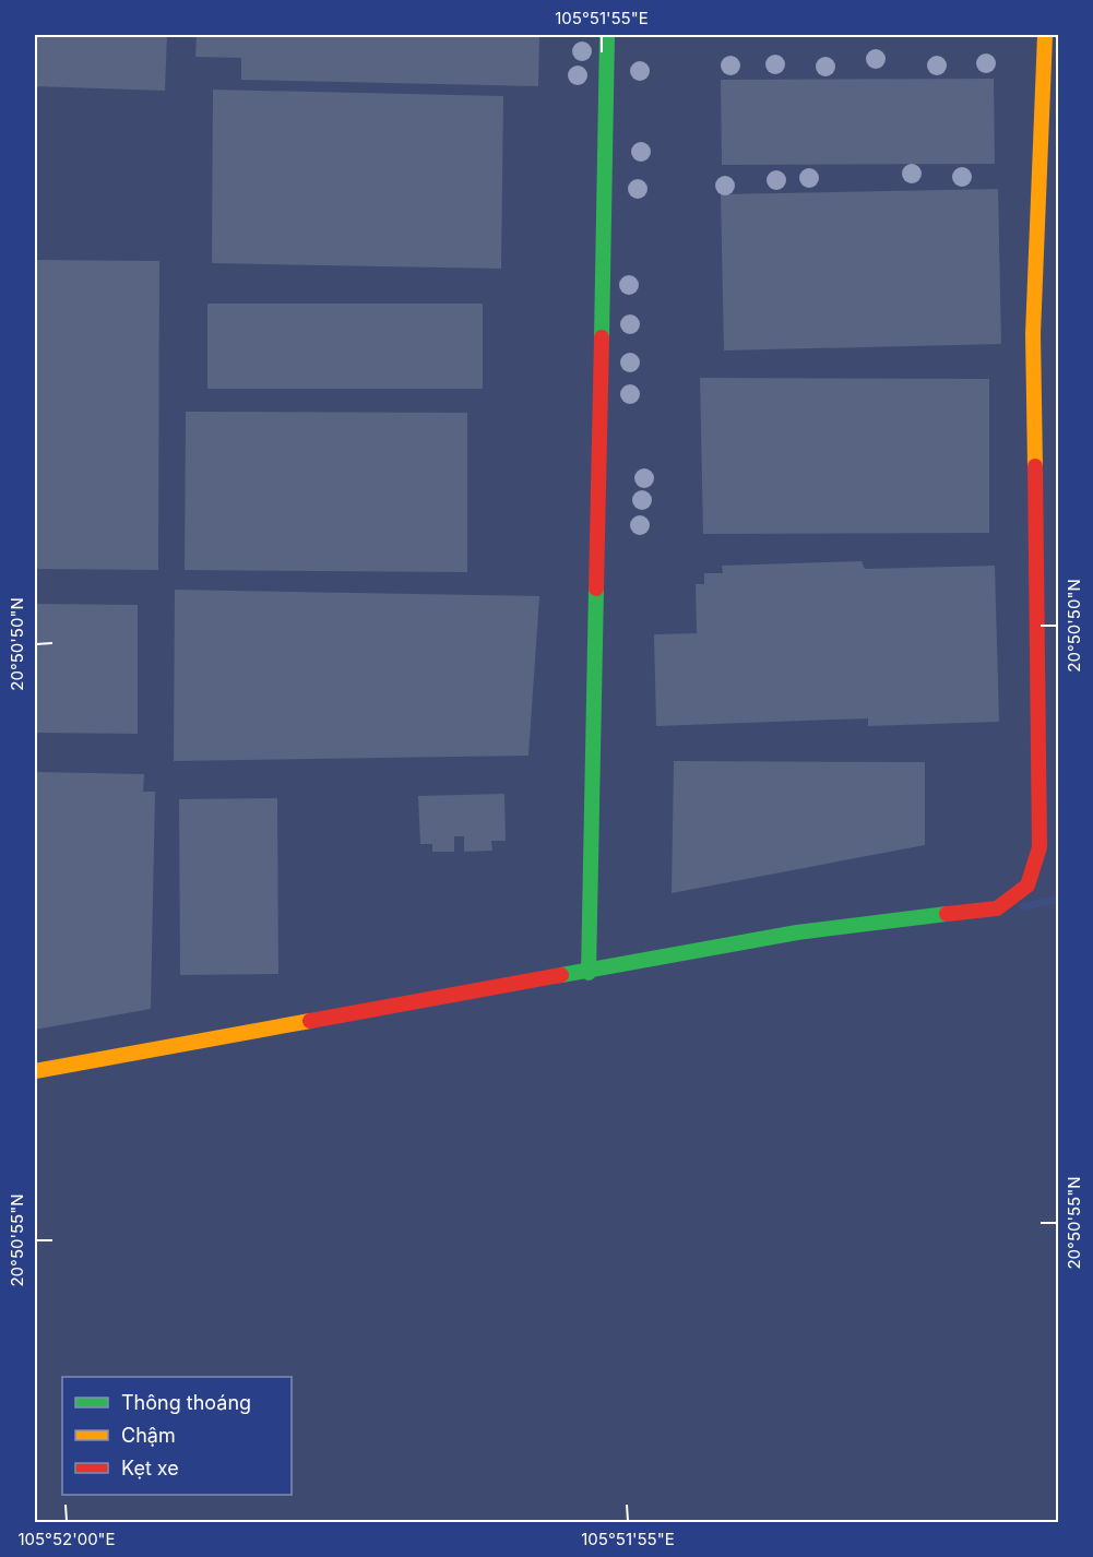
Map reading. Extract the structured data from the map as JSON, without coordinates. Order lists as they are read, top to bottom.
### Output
{
  "legend": ["Thông thoáng", "Chậm", "Kẹt xe"],
  "coordinates": [
    "105°51'55\"E",
    "20°50'50\"N",
    "20°50'55\"N",
    "105°52'00\"E"
  ]
}
